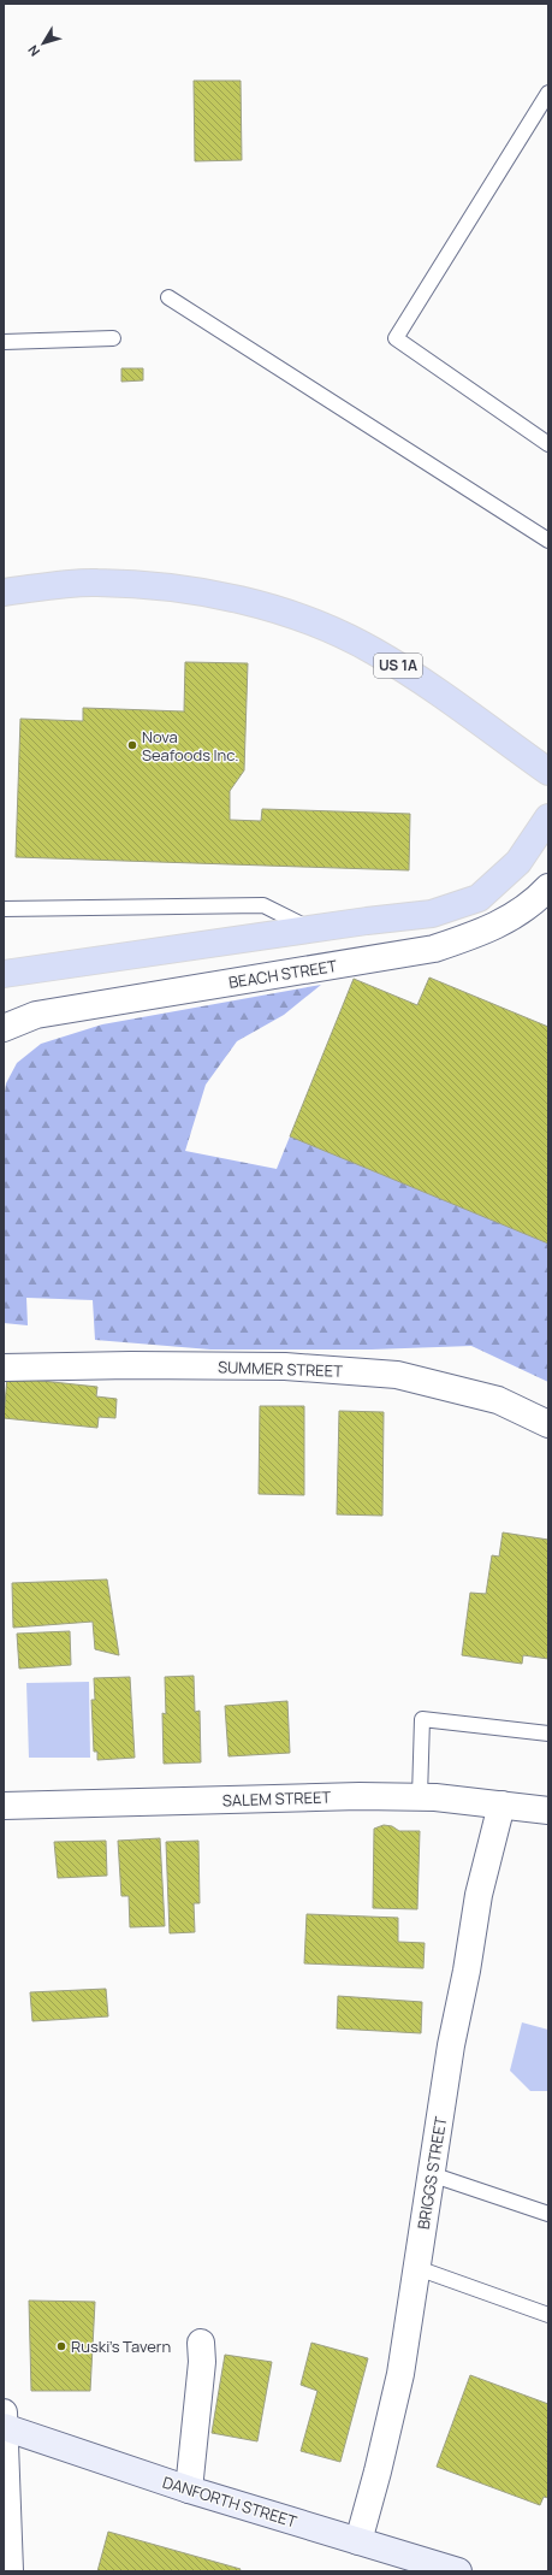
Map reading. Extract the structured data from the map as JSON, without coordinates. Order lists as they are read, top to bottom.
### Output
{
  "streets": {
    "main road": ["US 1A"],
    "street": [
      "BEACH STREET",
      "SUMMER STREET",
      "SALEM STREET",
      "BRIGGS STREET",
      "DANFORTH STREET"
    ]
  },
  "crossings": [
    ["SALEM STREET", "BRIGGS STREET"],
    ["BRIGGS STREET", "DANFORTH STREET"]
  ],
  "places": ["Nova Seafoods Inc.", "Ruski’s Tavern"],
  "north": "bottom left"
}
